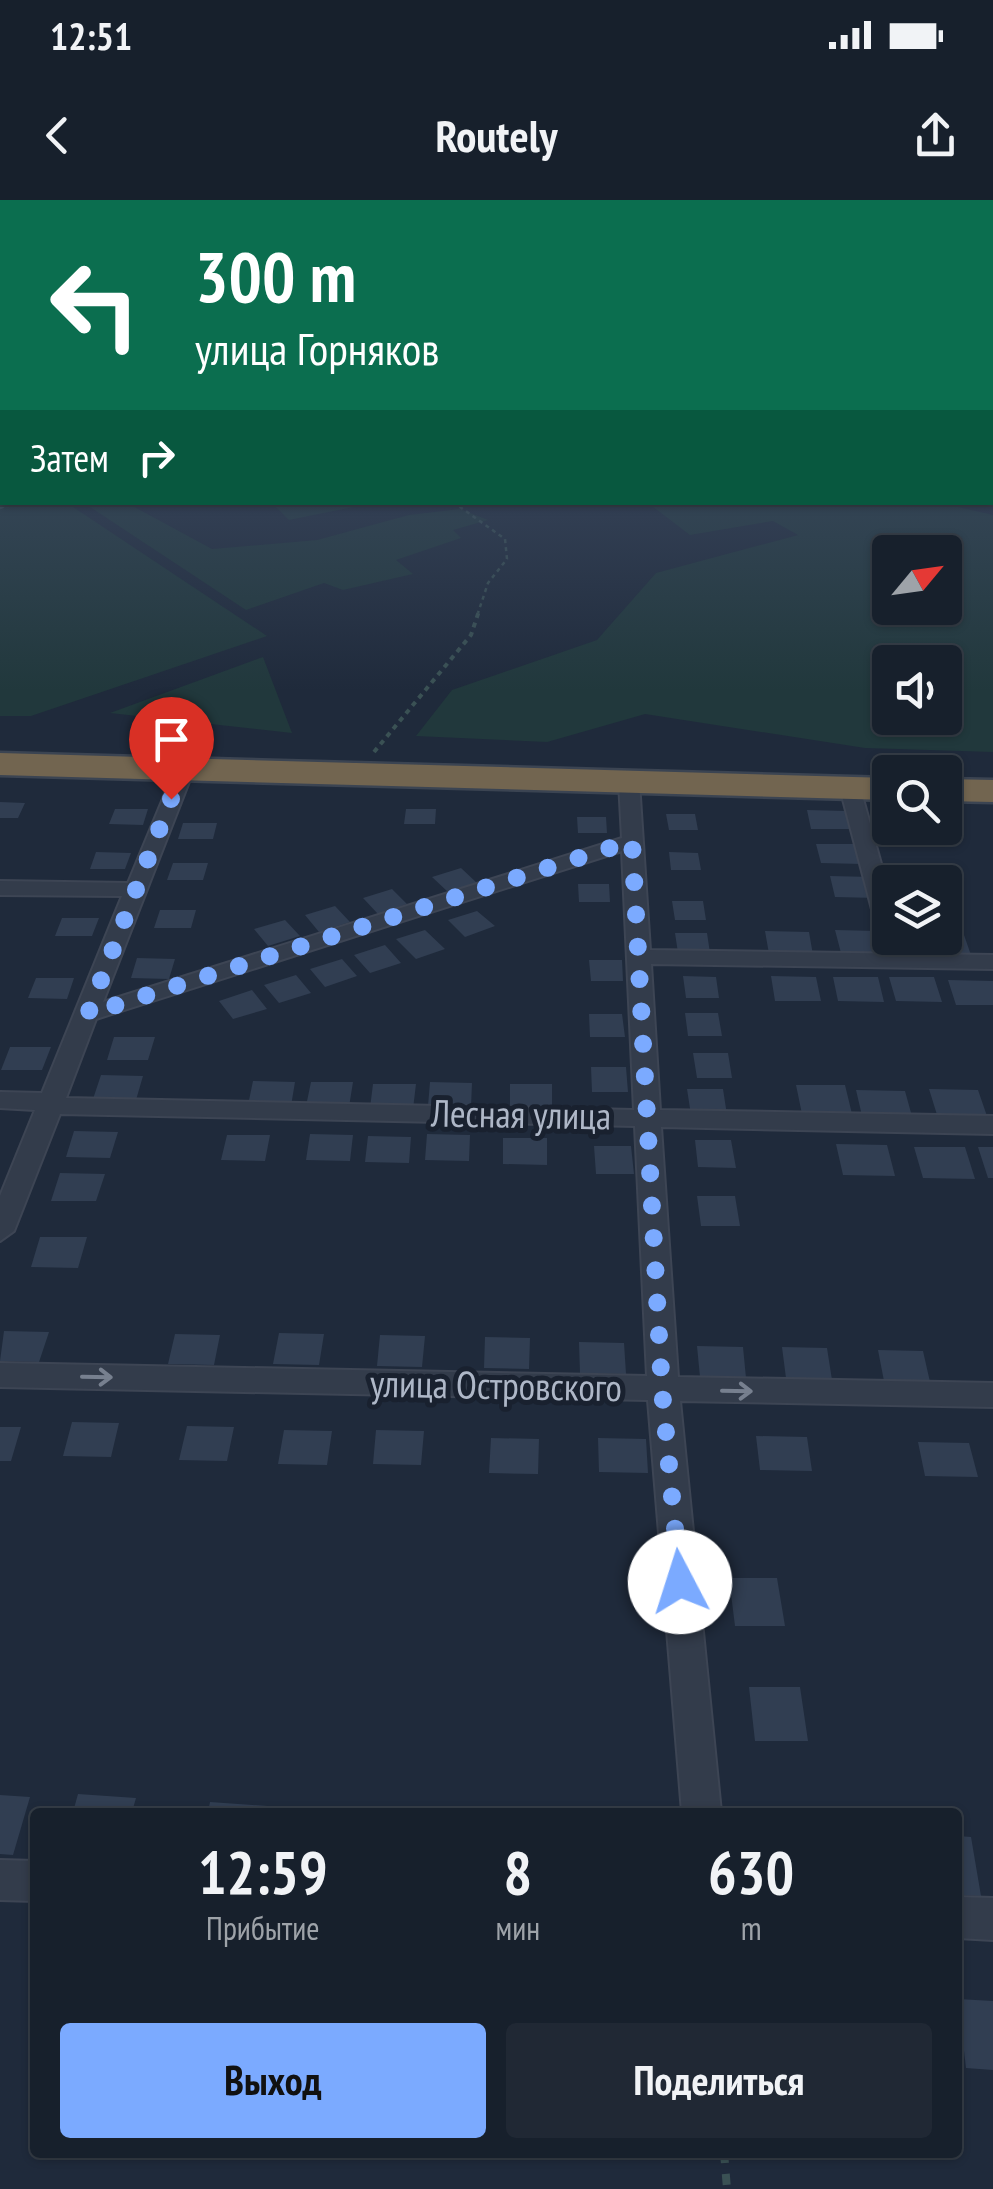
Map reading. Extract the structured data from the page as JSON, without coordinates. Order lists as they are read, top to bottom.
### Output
{
  "streets": {
    "street": ["Лесная улица", "улица Островского"]
  },
  "one_way": ["улица Островского"],
  "north": "top right",
  "page": {
    "status": "12:51",
    "header": "Routely",
    "turn": ["300 m", "улица Горняков"],
    "then": "Затем",
    "eta": [
      "12:59",
      "Прибытие",
      "8",
      "мин",
      "630",
      "m"
    ],
    "buttons": ["Выход", "Поделиться"]
  }
}
